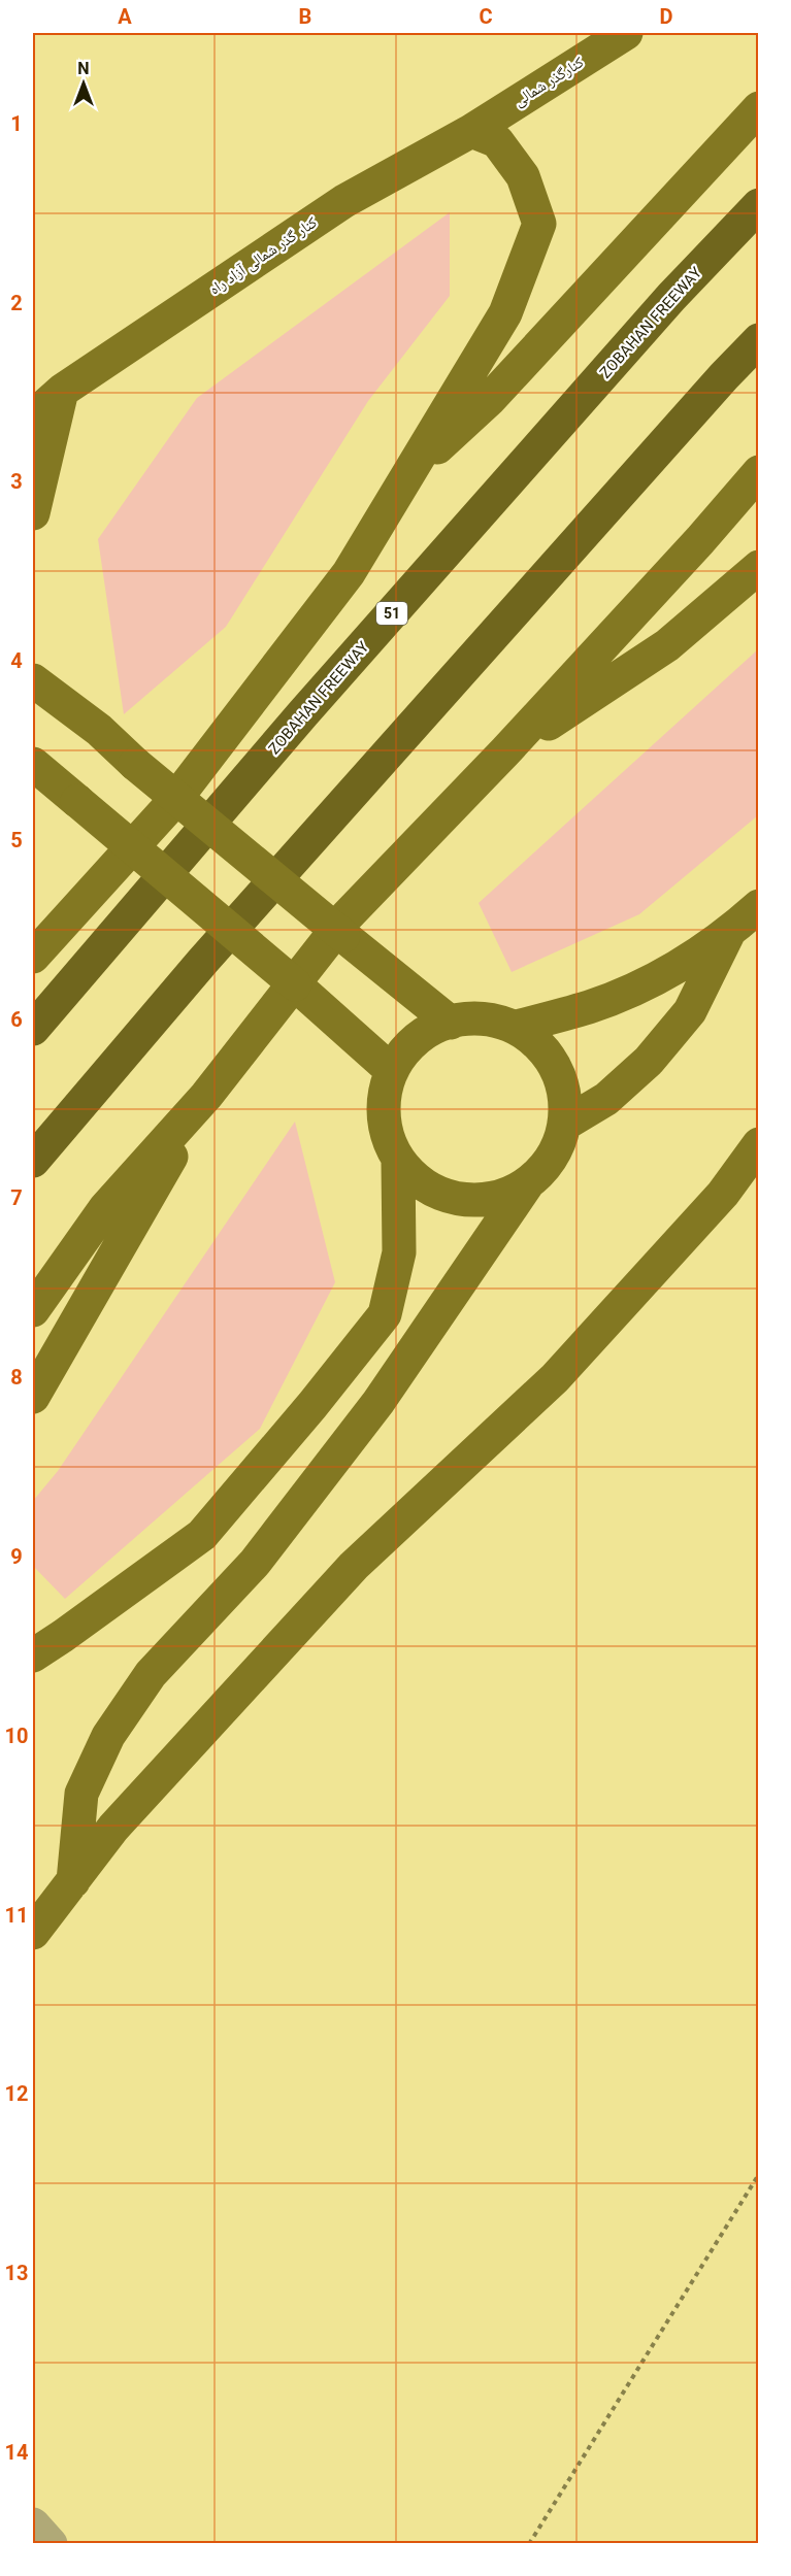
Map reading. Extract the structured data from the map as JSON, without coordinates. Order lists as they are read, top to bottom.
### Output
{
  "streets": {
    "highway": ["ZOBAHAN FREEWAY", "51"],
    "main road": ["کنارگذر شمالی", "کنار گذر شمالی آزاد راه"]
  },
  "crossings": [
    ["کنارگذر شمالی", "کنار گذر شمالی آزاد راه"]
  ],
  "north": "top",
  "grid": {
    "columns": [
      "A",
      "B",
      "C",
      "D"
    ],
    "rows": [
      "1",
      "2",
      "3",
      "4",
      "5",
      "6",
      "7",
      "8",
      "9",
      "10",
      "11",
      "12",
      "13",
      "14"
    ]
  }
}
